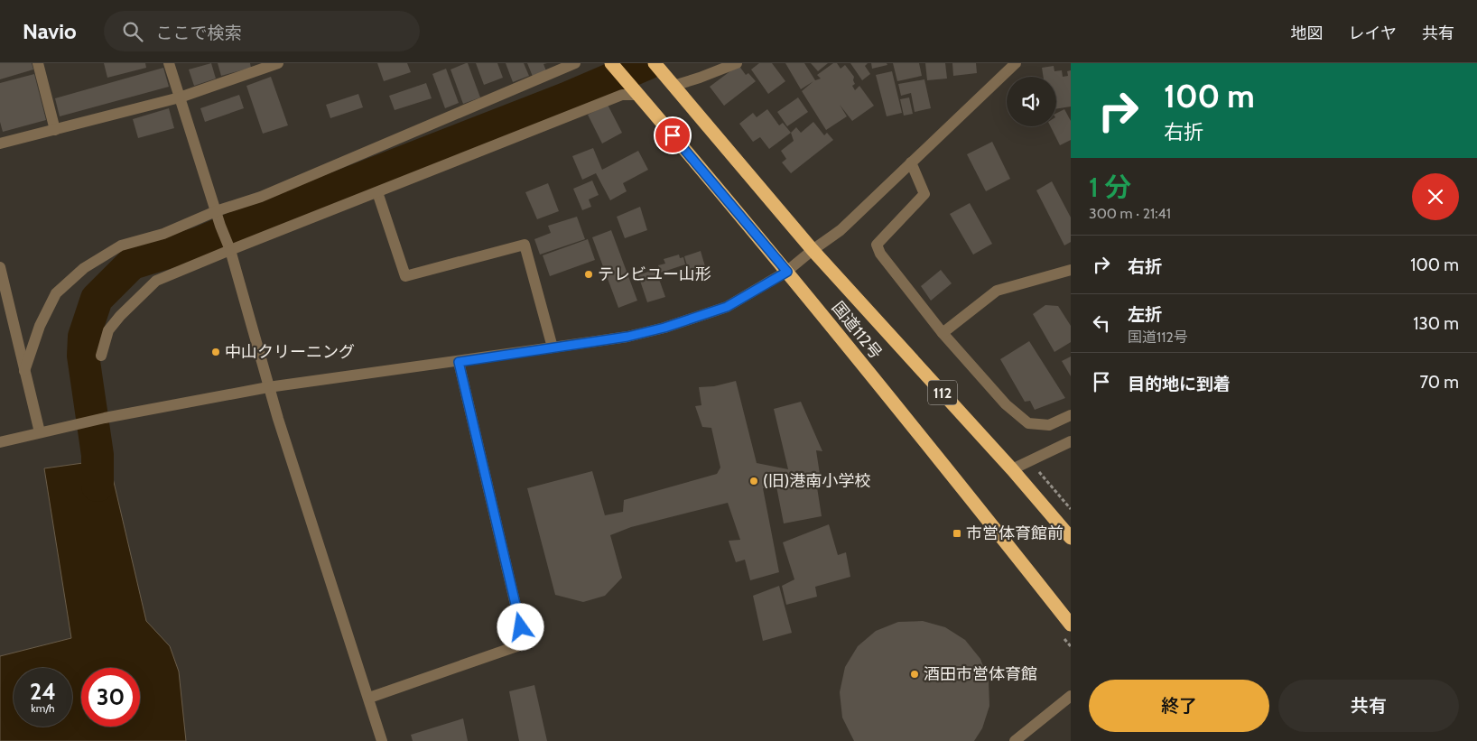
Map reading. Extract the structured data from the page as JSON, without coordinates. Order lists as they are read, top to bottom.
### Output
{
  "streets": {
    "highway": ["国道112号", "112"]
  },
  "places": {
    "other": [
      "テレビユー山形",
      "中山クリーニング",
      "(旧)港南小学校",
      "酒田市営体育館"
    ],
    "transit": ["市営体育館前"]
  },
  "page": {
    "header": "Navio",
    "search": "ここで検索",
    "nav": ["地図", "レイヤ", "共有"],
    "turn": ["100 m", "右折"],
    "heading": ["1 分", "300 m · 21:41"],
    "list": [
      {
        "name": "右折",
        "value": "100 m"
      },
      {
        "name": "左折",
        "note": "国道112号",
        "value": "130 m"
      },
      {
        "name": "目的地に到着",
        "value": "70 m"
      }
    ],
    "speed": "24 km/h",
    "limit": "30",
    "buttons": ["終了", "共有"]
  }
}
